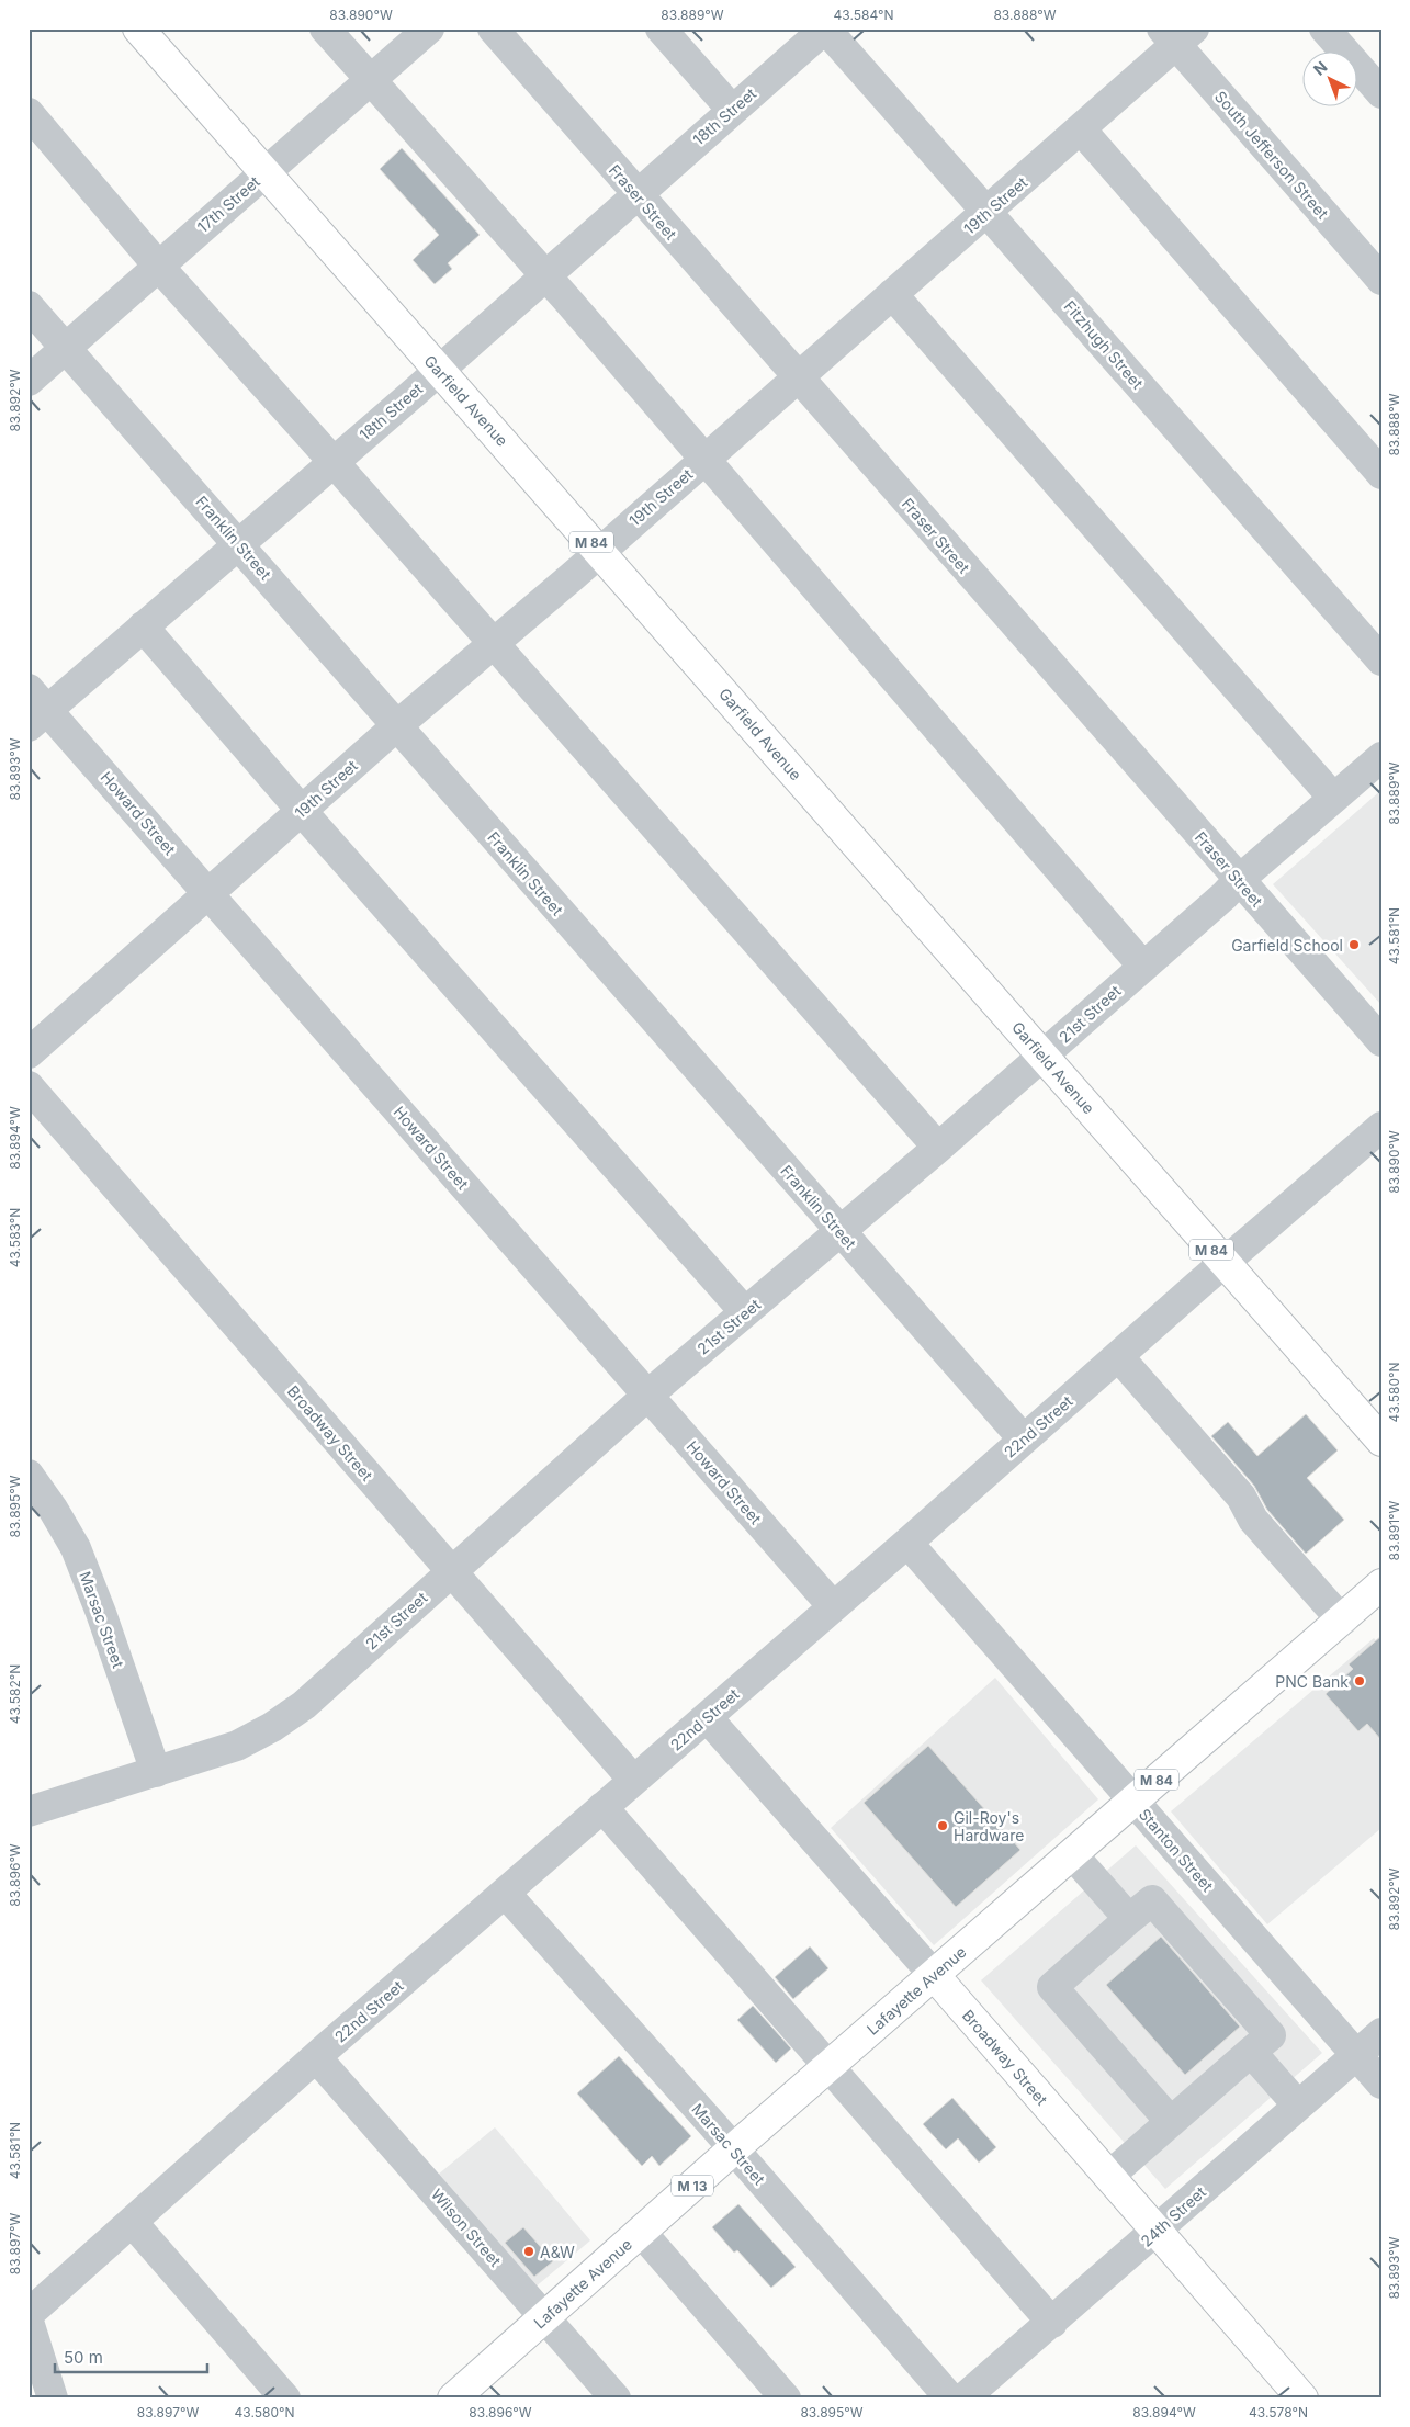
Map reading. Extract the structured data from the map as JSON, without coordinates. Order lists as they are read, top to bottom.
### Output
{
  "streets": {
    "main road": [
      "Garfield Avenue",
      "M 84",
      "Broadway Street",
      "Lafayette Avenue",
      "M 13"
    ],
    "street": [
      "18th Street",
      "South Jefferson Street",
      "Fraser Street",
      "17th Street",
      "19th Street",
      "Fitzhugh Street",
      "Franklin Street",
      "Howard Street",
      "21st Street",
      "22nd Street",
      "Marsac Street",
      "Stanton Street",
      "24th Street",
      "Wilson Street"
    ]
  },
  "crossings": [
    ["18th Street", "Fraser Street"],
    ["18th Street", "Fitzhugh Street"],
    ["18th Street", "Garfield Avenue"],
    ["18th Street", "Franklin Street"],
    ["18th Street", "Howard Street"],
    ["South Jefferson Street", "19th Street"],
    ["Fraser Street", "19th Street"],
    ["Fraser Street", "21st Street"],
    ["17th Street", "Garfield Avenue"],
    ["17th Street", "Franklin Street"],
    ["19th Street", "Fitzhugh Street"],
    ["19th Street", "Garfield Avenue"],
    ["19th Street", "Franklin Street"],
    ["19th Street", "Howard Street"],
    ["Garfield Avenue", "21st Street"],
    ["Garfield Avenue", "22nd Street"],
    ["Franklin Street", "21st Street"],
    ["Franklin Street", "22nd Street"],
    ["Howard Street", "21st Street"],
    ["Howard Street", "22nd Street"],
    ["21st Street", "Broadway Street"],
    ["21st Street", "Marsac Street"],
    ["22nd Street", "Broadway Street"],
    ["22nd Street", "Marsac Street"],
    ["22nd Street", "Stanton Street"],
    ["22nd Street", "Wilson Street"],
    ["Broadway Street", "Lafayette Avenue"],
    ["Broadway Street", "24th Street"],
    ["Marsac Street", "Lafayette Avenue"],
    ["Stanton Street", "Lafayette Avenue"],
    ["Stanton Street", "24th Street"],
    ["Lafayette Avenue", "Wilson Street"]
  ],
  "places": [
    "Garfield School",
    "PNC Bank",
    "Gil-Roy's Hardware",
    "A&W"
  ],
  "scale_bar": "50 m",
  "north": "top left",
  "coordinates": [
    "83.890°W",
    "83.889°W",
    "43.584°N",
    "83.888°W",
    "83.892°W",
    "83.893°W",
    "43.581°N",
    "83.894°W",
    "43.583°N",
    "43.580°N",
    "83.895°W",
    "83.891°W",
    "43.582°N",
    "83.896°W",
    "83.897°W",
    "43.578°N"
  ]
}
